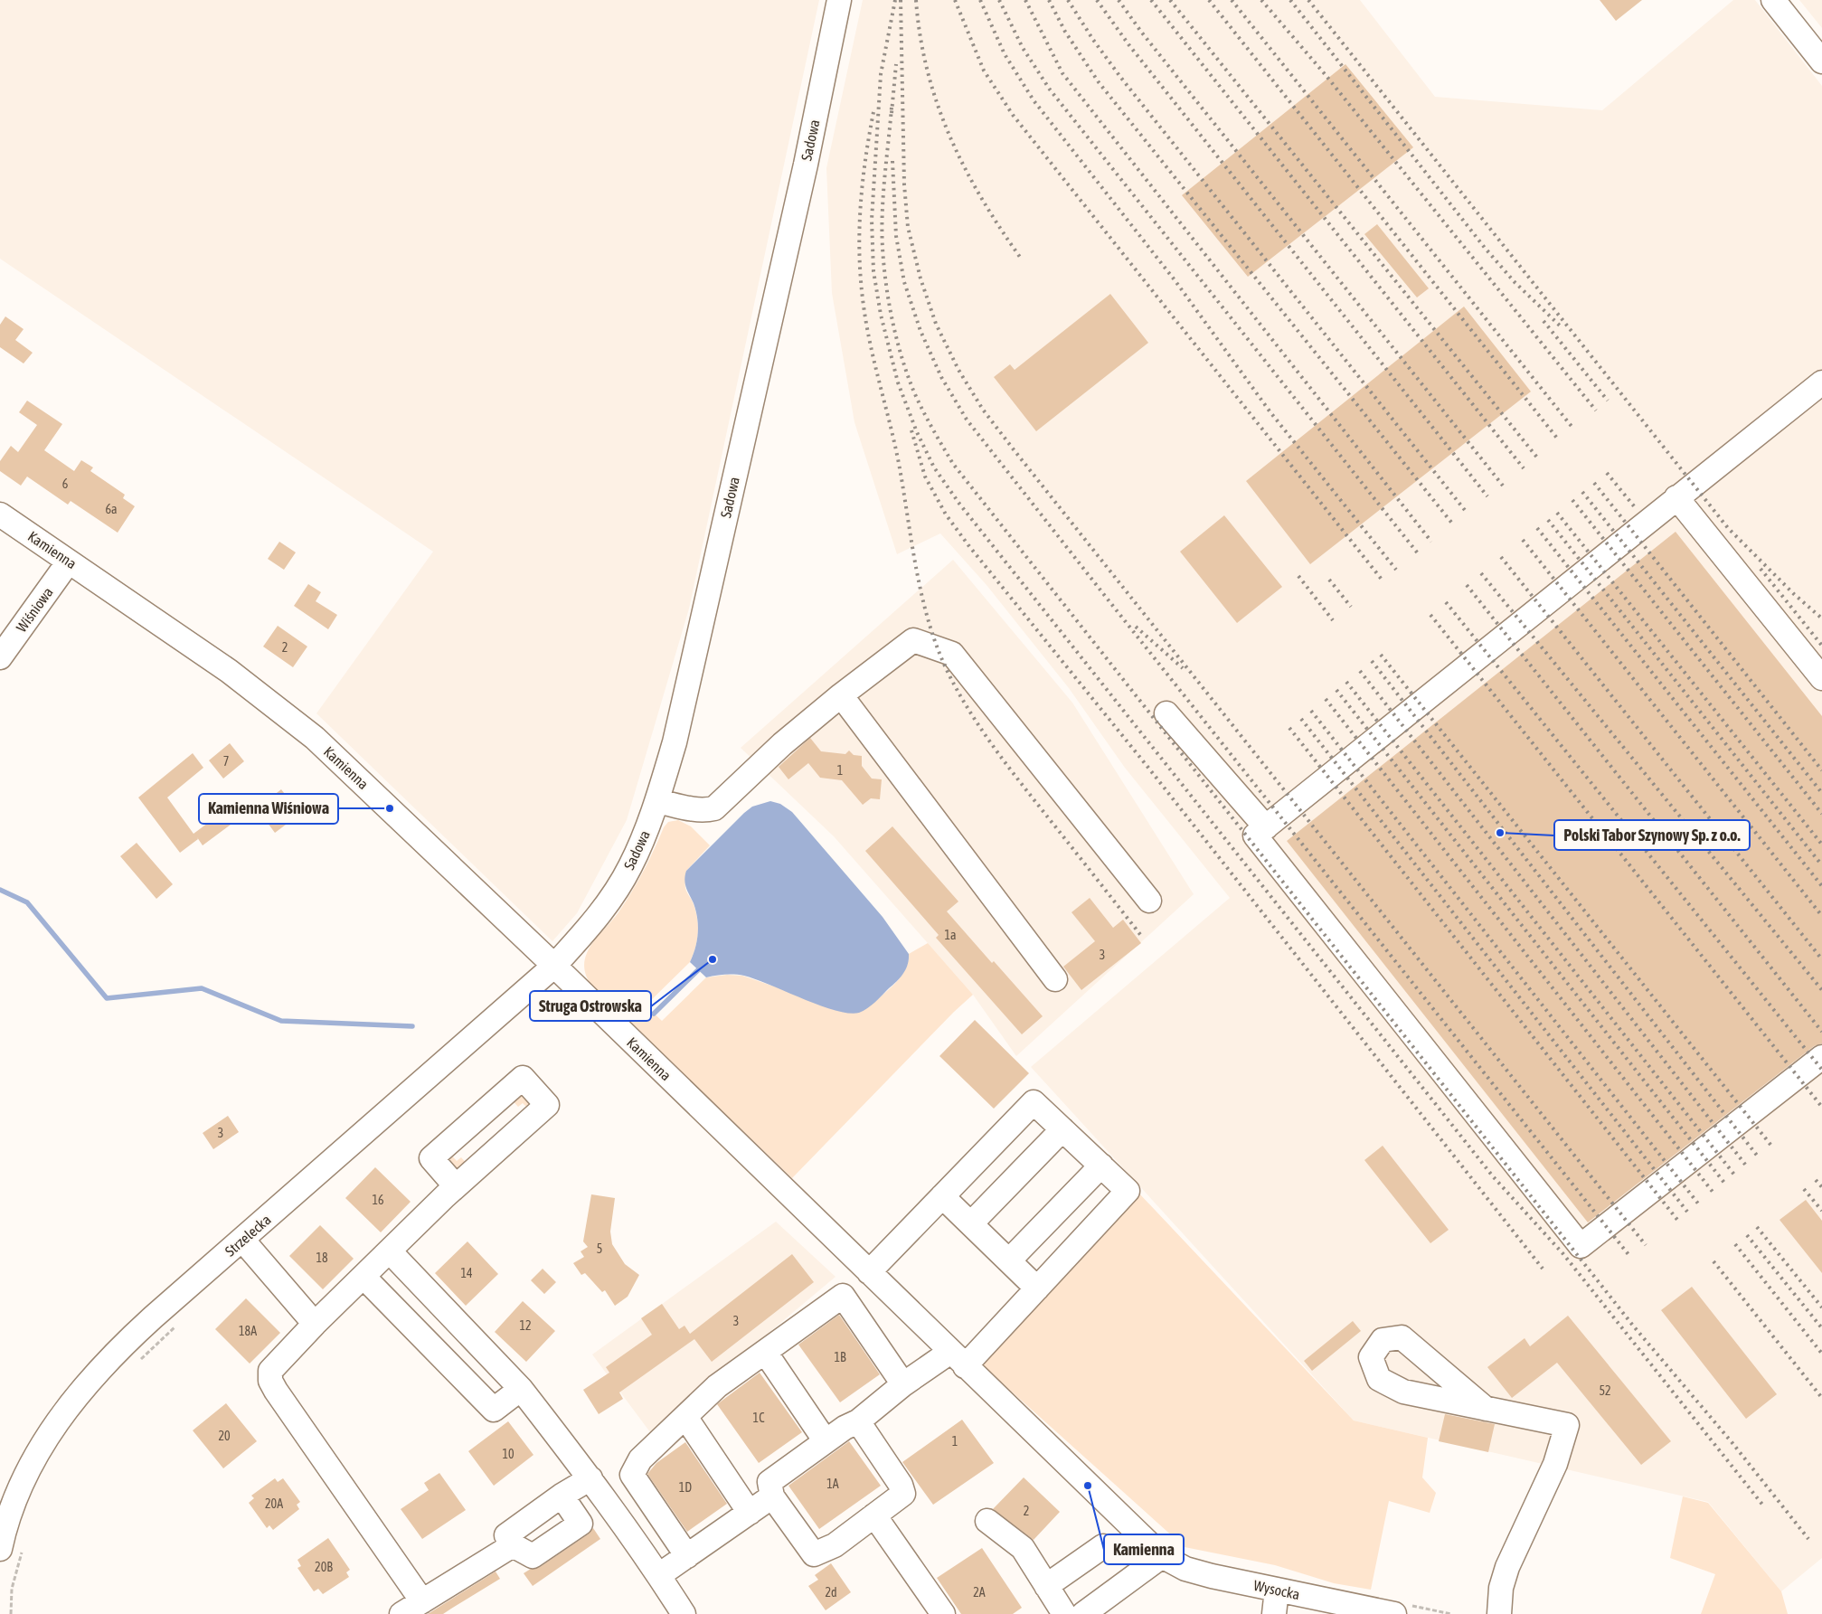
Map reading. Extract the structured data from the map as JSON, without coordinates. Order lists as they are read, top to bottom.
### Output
{
  "streets": {
    "street": [
      "Sadowa",
      "Kamienna",
      "Wiśniowa",
      "Strzelecka",
      "Wysocka"
    ]
  },
  "crossings": [
    ["Sadowa", "Kamienna"],
    ["Sadowa", "Strzelecka"],
    ["Kamienna", "Wiśniowa"],
    ["Kamienna", "Strzelecka"],
    ["Kamienna", "Wysocka"]
  ],
  "places": [
    "Kamienna Wiśniowa",
    "Polski Tabor Szynowy Sp. z o.o.",
    "Struga Ostrowska",
    "Kamienna"
  ],
  "house_numbers": [
    "6",
    "6a",
    "2",
    "7",
    "1",
    "1a",
    "3",
    "3",
    "16",
    "5",
    "18",
    "14",
    "3",
    "12",
    "18A",
    "1B",
    "52",
    "1C",
    "20",
    "1",
    "10",
    "1A",
    "1D",
    "20A",
    "2",
    "20B",
    "2d",
    "2A"
  ]
}
